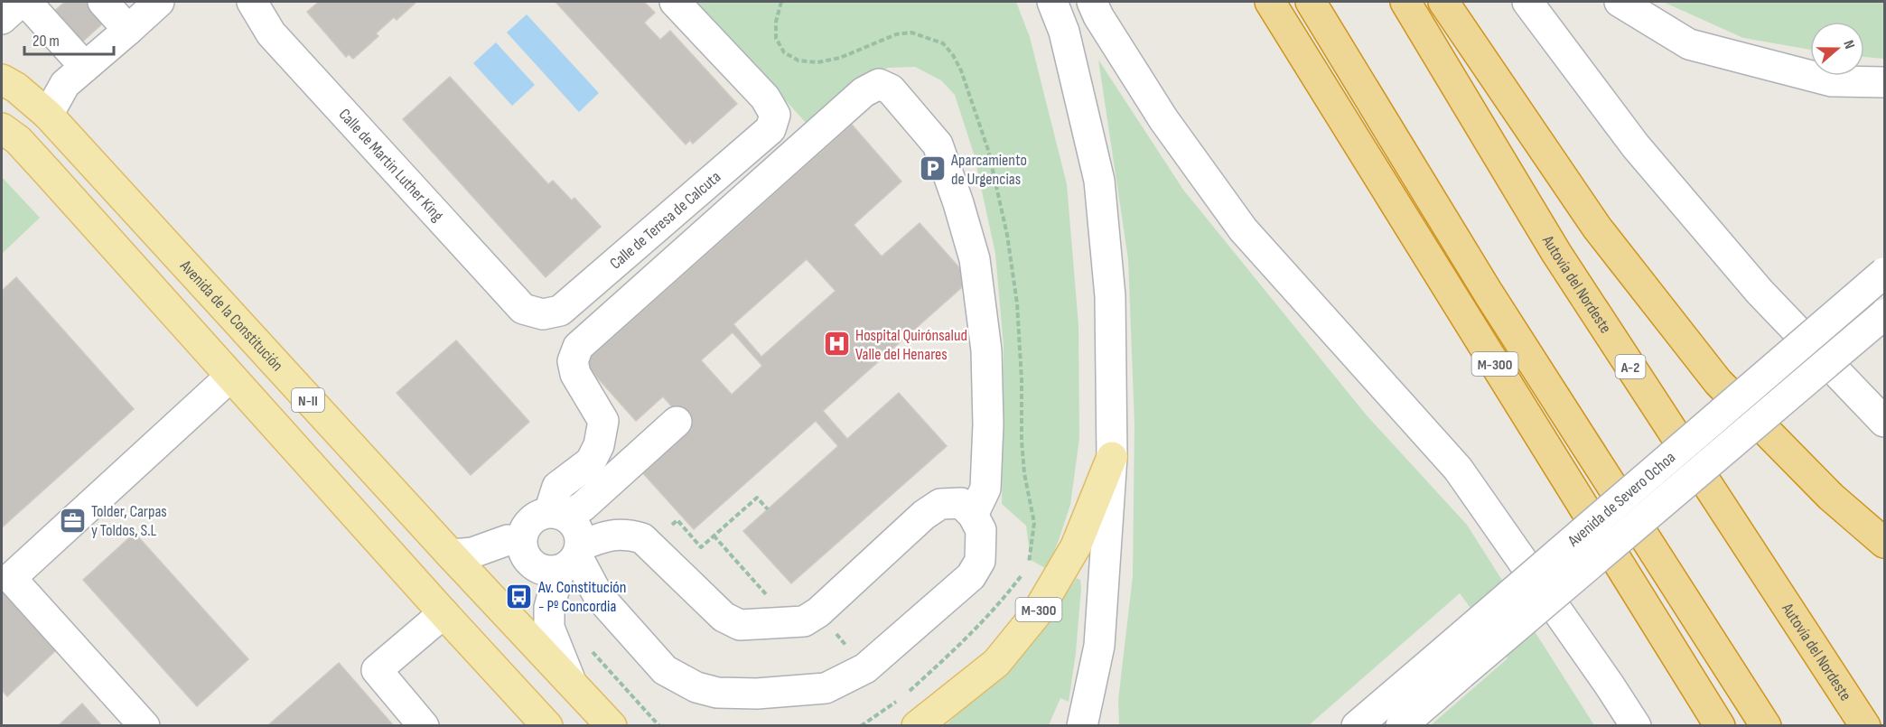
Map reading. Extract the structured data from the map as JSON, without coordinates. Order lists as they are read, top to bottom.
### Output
{
  "streets": {
    "highway": ["Autovía del Nordeste", "M-300", "A-2"],
    "main road": ["Avenida de la Constitución", "N-II"],
    "street": ["Calle de Martin Luther King", "Calle de Teresa de Calcuta", "Avenida de Severo Ochoa"]
  },
  "crossings": [
    ["Calle de Martin Luther King", "Calle de Teresa de Calcuta"]
  ],
  "places": {
    "parking": ["Aparcamiento de Urgencias"],
    "hospital": ["Hospital Quirónsalud Valle del Henares"],
    "office": ["Tolder, Carpas y Toldos, S.L"],
    "bus stop": ["Av. Constitución - Pº Concordia"]
  },
  "scale_bar": "20 m",
  "north": "right"
}
